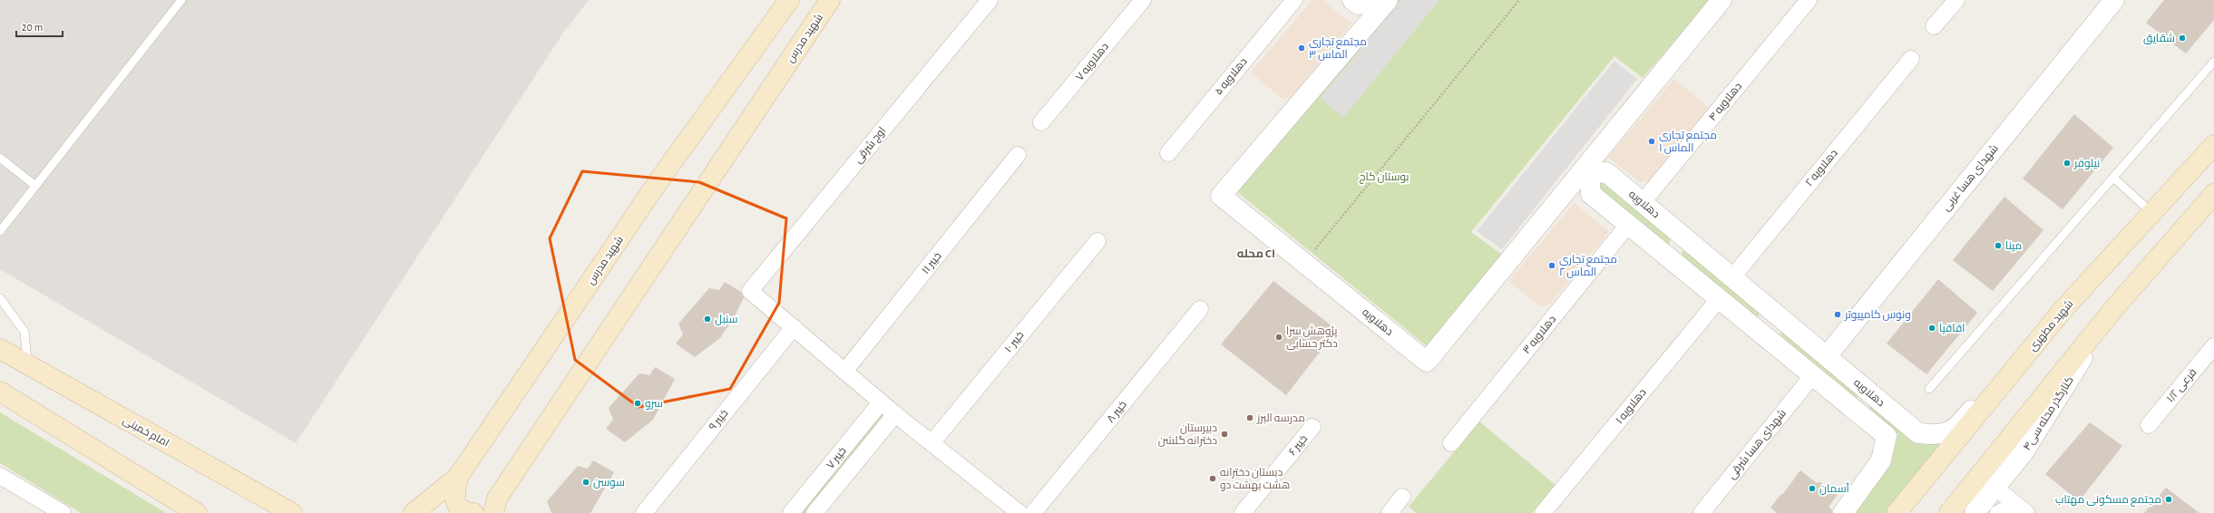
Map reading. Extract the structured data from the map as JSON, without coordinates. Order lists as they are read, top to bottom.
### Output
{
  "streets": {
    "main road": ["شهید مدرس", "شهید مطهری", "امام خمینی"],
    "street": [
      "دهلاویه ۷",
      "دهلاویه ۵",
      "دهلاویه ۴",
      "اوج شرقی",
      "دهلاویه ۲",
      "شهدای هسا غربی",
      "دهلاویه",
      "خیبر ۱۱",
      "دهلاویه ۳",
      "خیبر ۱۰",
      "فرعی ۱/۲",
      "دهلاویه ۱",
      "خیبر ۸",
      "کنارگذر محله سی۴",
      "خیبر ۹",
      "شهدای هسا شرقی",
      "خیبر ۶",
      "خیبر ۷"
    ]
  },
  "crossings": [
    ["دهلاویه ۴", "دهلاویه"],
    ["اوج شرقی", "خیبر ۹"],
    ["دهلاویه ۲", "دهلاویه"],
    ["شهدای هسا غربی", "دهلاویه"],
    ["دهلاویه", "شهید مطهری"],
    ["دهلاویه", "دهلاویه ۳"],
    ["دهلاویه", "دهلاویه ۱"],
    ["دهلاویه", "شهدای هسا شرقی"]
  ],
  "districts": ["محله C۱"],
  "parks": ["بوستان کاج"],
  "places": [
    "شقایق",
    "مجتمع تجاری الماس ۳",
    "مجتمع تجاری الماس ۱",
    "نیلوفر",
    "مینا",
    "مجتمع تجاری الماس ۲",
    "ونوس کامپیوتر",
    "سنبل",
    "اقاقیا",
    "پژوهش سرا دکتر حسابی",
    "سرو",
    "مدرسه البرز",
    "دبیرستان دخترانه گلشن",
    "دبستان دخترانه هشت بهشت دو",
    "سوسن",
    "آسمان",
    "مجتمع مسکونی مهتاب"
  ],
  "scale_bar": "20 m"
}
